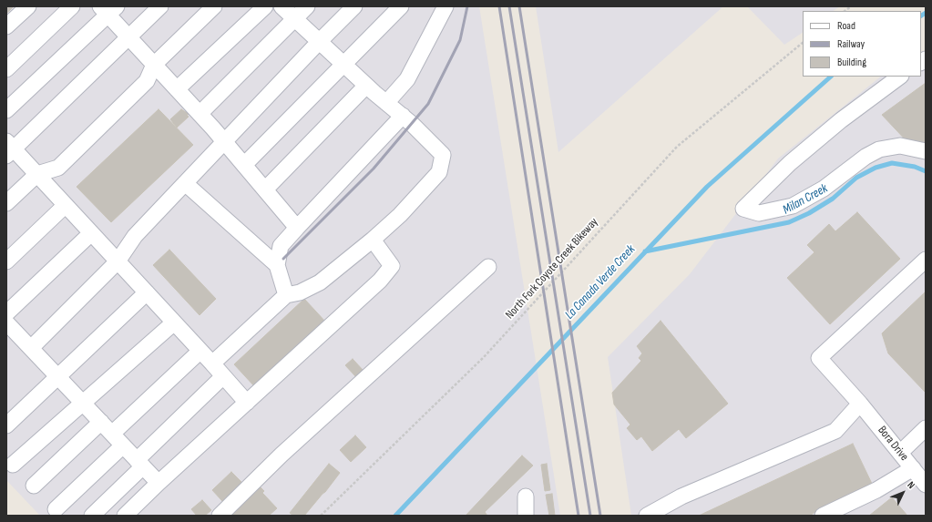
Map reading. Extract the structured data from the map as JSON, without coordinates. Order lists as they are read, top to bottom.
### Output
{
  "streets": {
    "street": ["Bora Drive"],
    "path": ["North Fork Coyote Creek Bikeway"]
  },
  "water": ["Milan Creek", "La Canada Verde Creek"],
  "legend": ["Road", "Railway", "Building"],
  "north": "top right"
}
